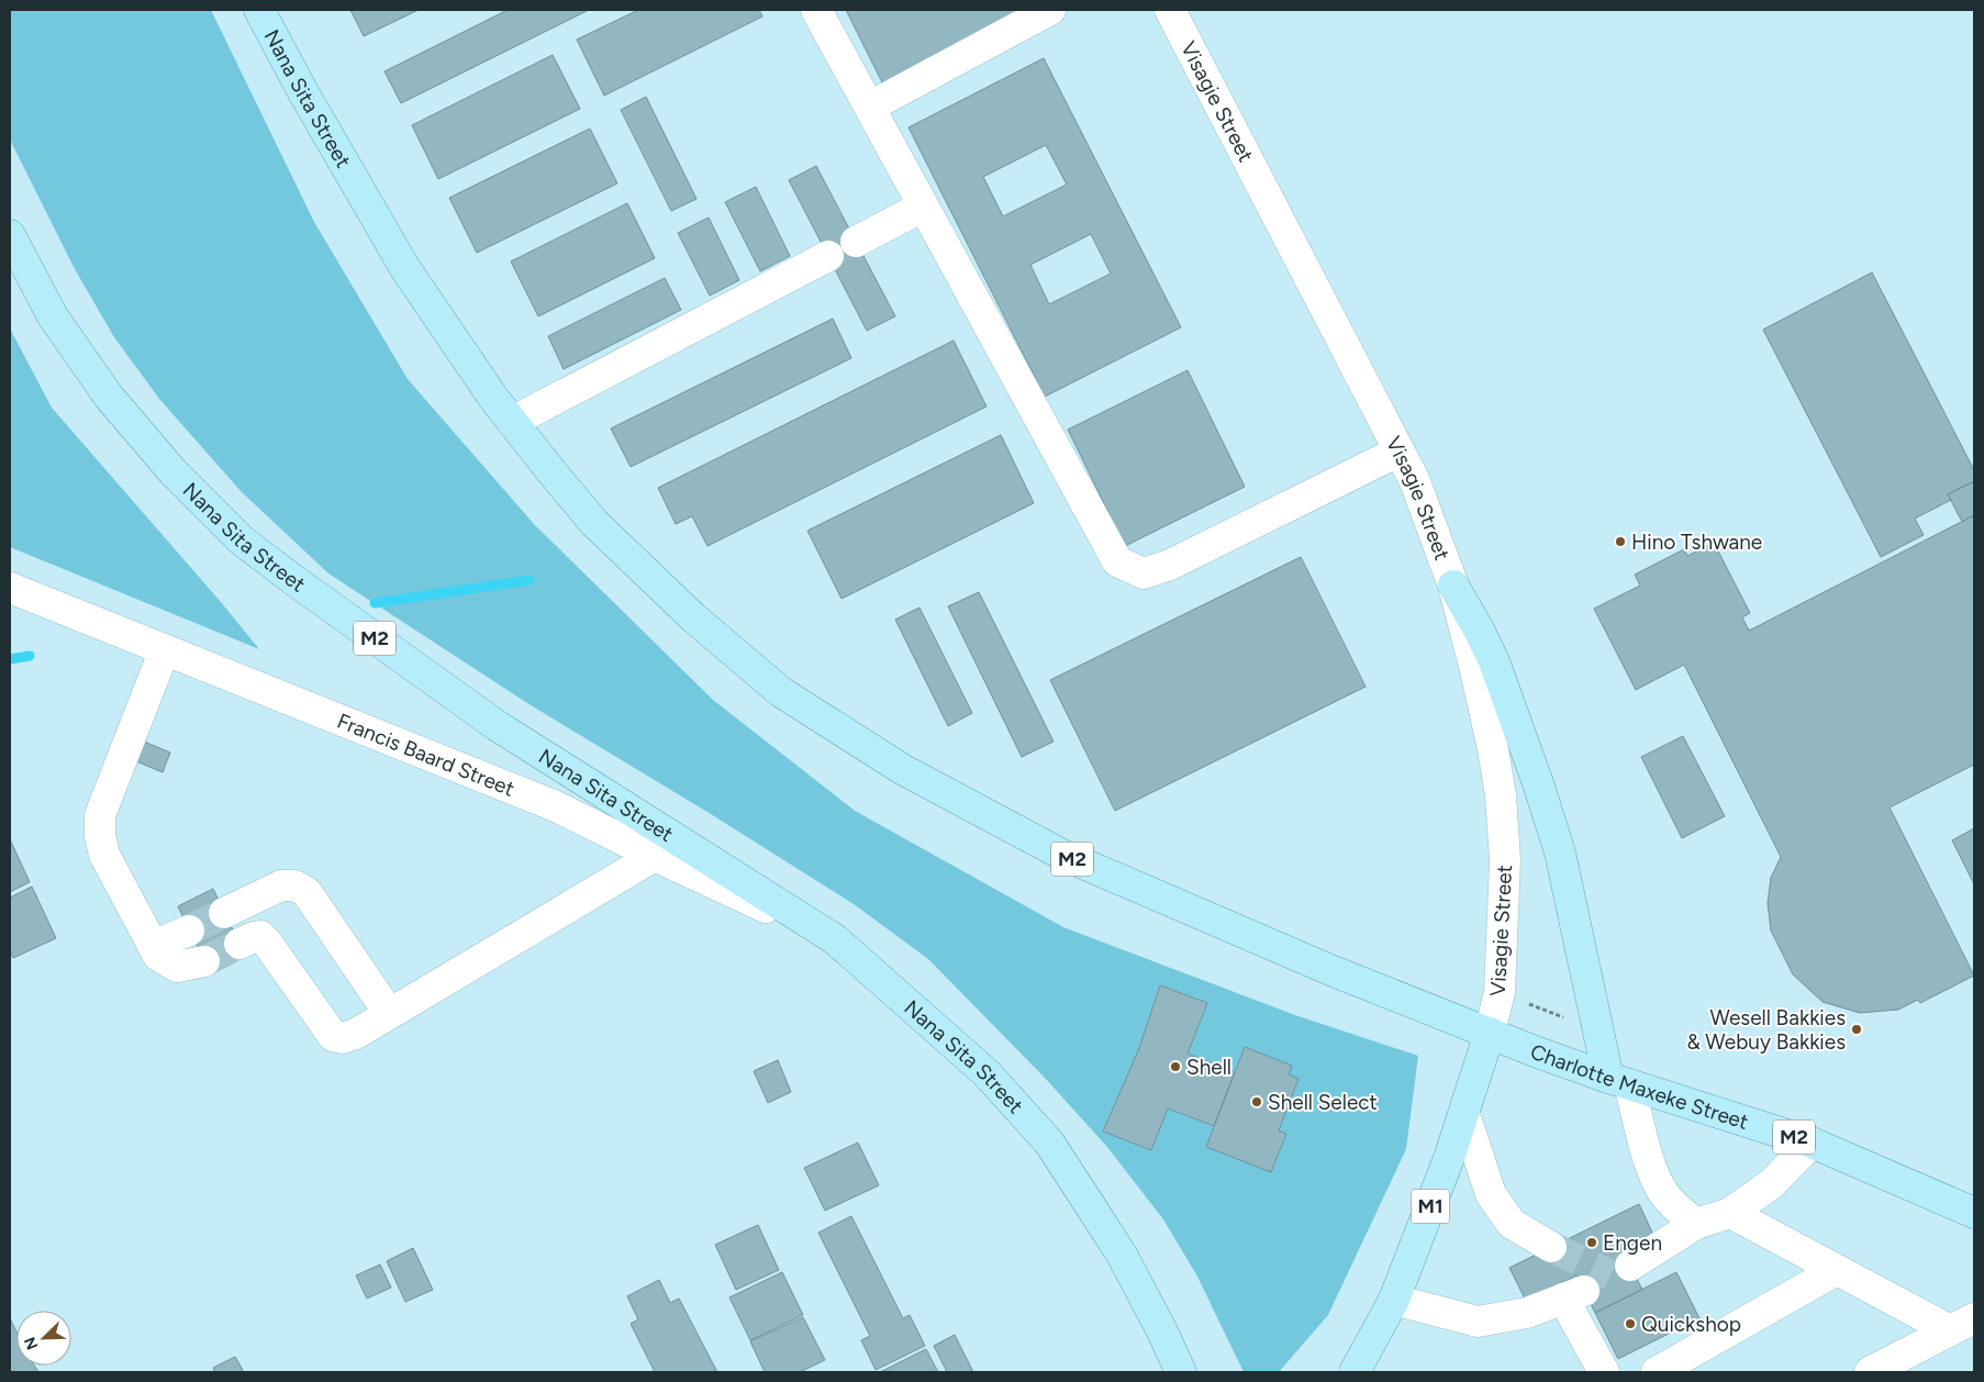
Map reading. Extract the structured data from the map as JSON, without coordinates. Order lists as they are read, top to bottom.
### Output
{
  "streets": {
    "main road": [
      "Nana Sita Street",
      "M2",
      "Charlotte Maxeke Street",
      "M1"
    ],
    "street": ["Visagie Street", "Francis Baard Street"]
  },
  "crossings": [
    ["Nana Sita Street", "Visagie Street"],
    ["Nana Sita Street", "Francis Baard Street"],
    ["Nana Sita Street", "Charlotte Maxeke Street"],
    ["Nana Sita Street", "M1"],
    ["Visagie Street", "Charlotte Maxeke Street"],
    ["Visagie Street", "M1"],
    ["Charlotte Maxeke Street", "M1"]
  ],
  "places": [
    "Hino Tshwane",
    "Wesell Bakkies & Webuy Bakkies",
    "Shell",
    "Shell Select",
    "Engen",
    "Quickshop"
  ],
  "north": "bottom left"
}
